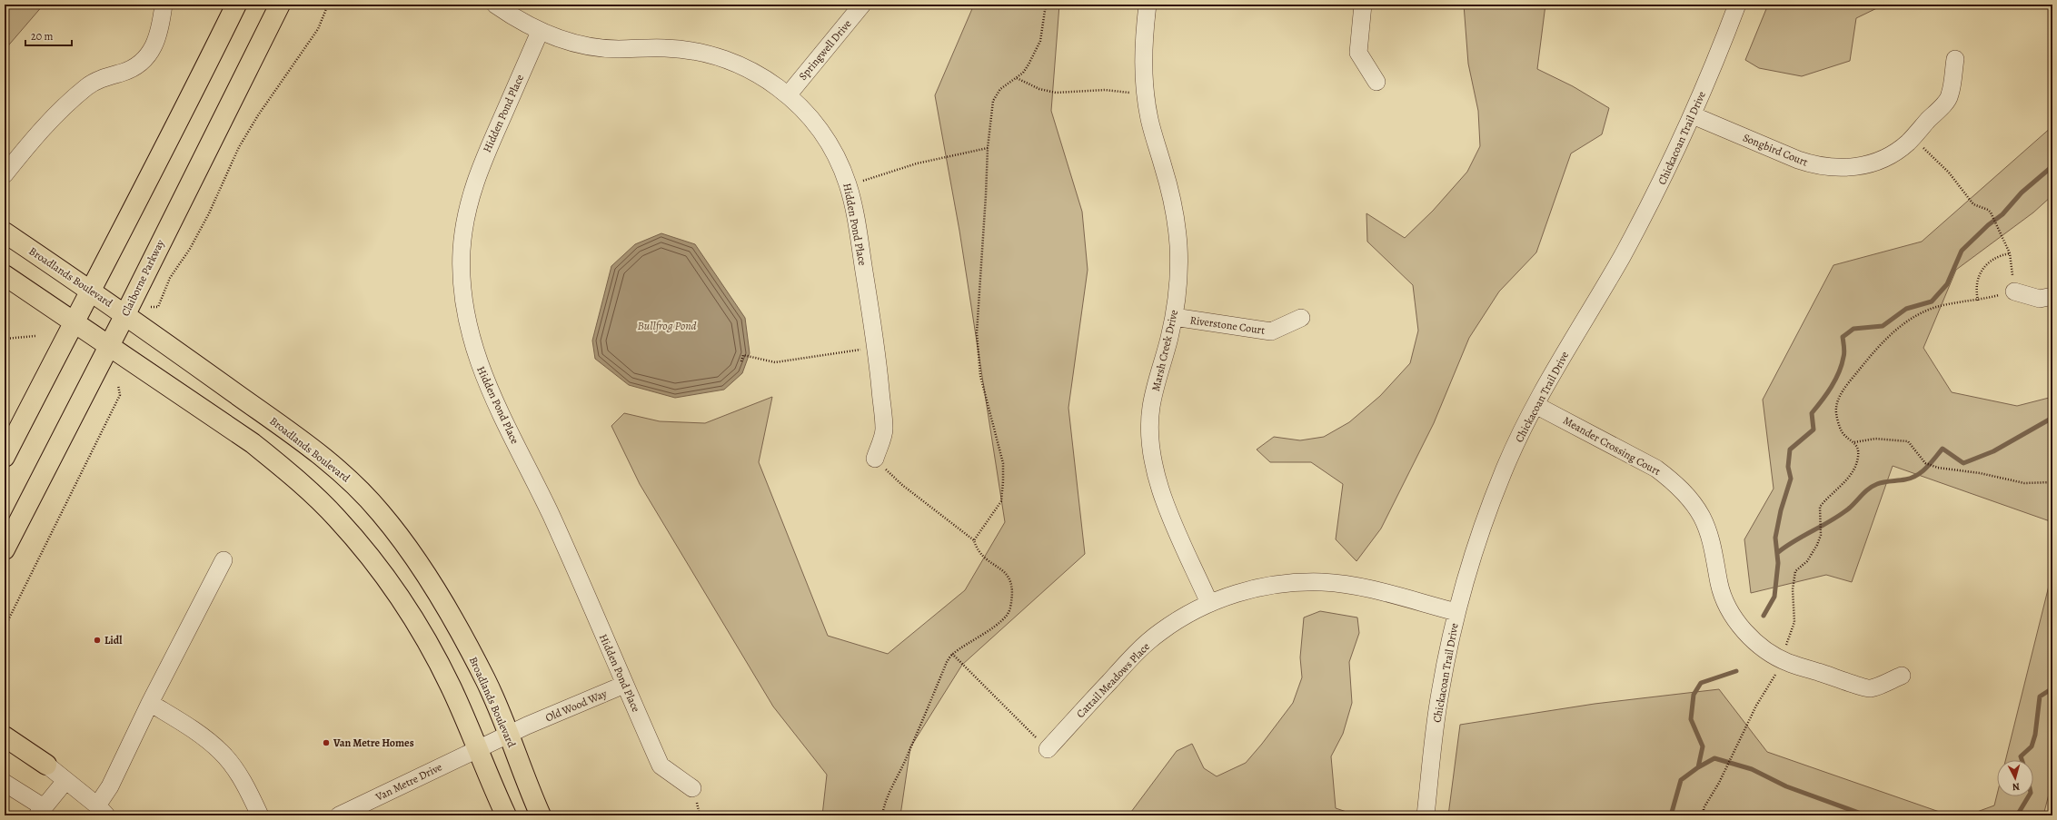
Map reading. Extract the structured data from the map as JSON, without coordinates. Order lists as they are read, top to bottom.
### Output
{
  "streets": {
    "main road": ["Broadlands Boulevard", "Claiborne Parkway"],
    "street": [
      "Springwell Drive",
      "Hidden Pond Place",
      "Chickacoan Trail Drive",
      "Songbird Court",
      "Riverstone Court",
      "Marsh Creek Drive",
      "Meander Crossing Court",
      "Cattail Meadows Place",
      "Old Wood Way",
      "Van Metre Drive"
    ]
  },
  "crossings": [
    ["Springwell Drive", "Hidden Pond Place"],
    ["Hidden Pond Place", "Old Wood Way"],
    ["Chickacoan Trail Drive", "Songbird Court"],
    ["Chickacoan Trail Drive", "Meander Crossing Court"],
    ["Chickacoan Trail Drive", "Cattail Meadows Place"],
    ["Broadlands Boulevard", "Claiborne Parkway"],
    ["Broadlands Boulevard", "Old Wood Way"],
    ["Broadlands Boulevard", "Van Metre Drive"],
    ["Riverstone Court", "Marsh Creek Drive"],
    ["Marsh Creek Drive", "Cattail Meadows Place"],
    ["Old Wood Way", "Van Metre Drive"]
  ],
  "water": ["Bullfrog Pond"],
  "places": ["Lidl", "Van Metre Homes"],
  "scale_bar": "20 m",
  "north": "bottom"
}
